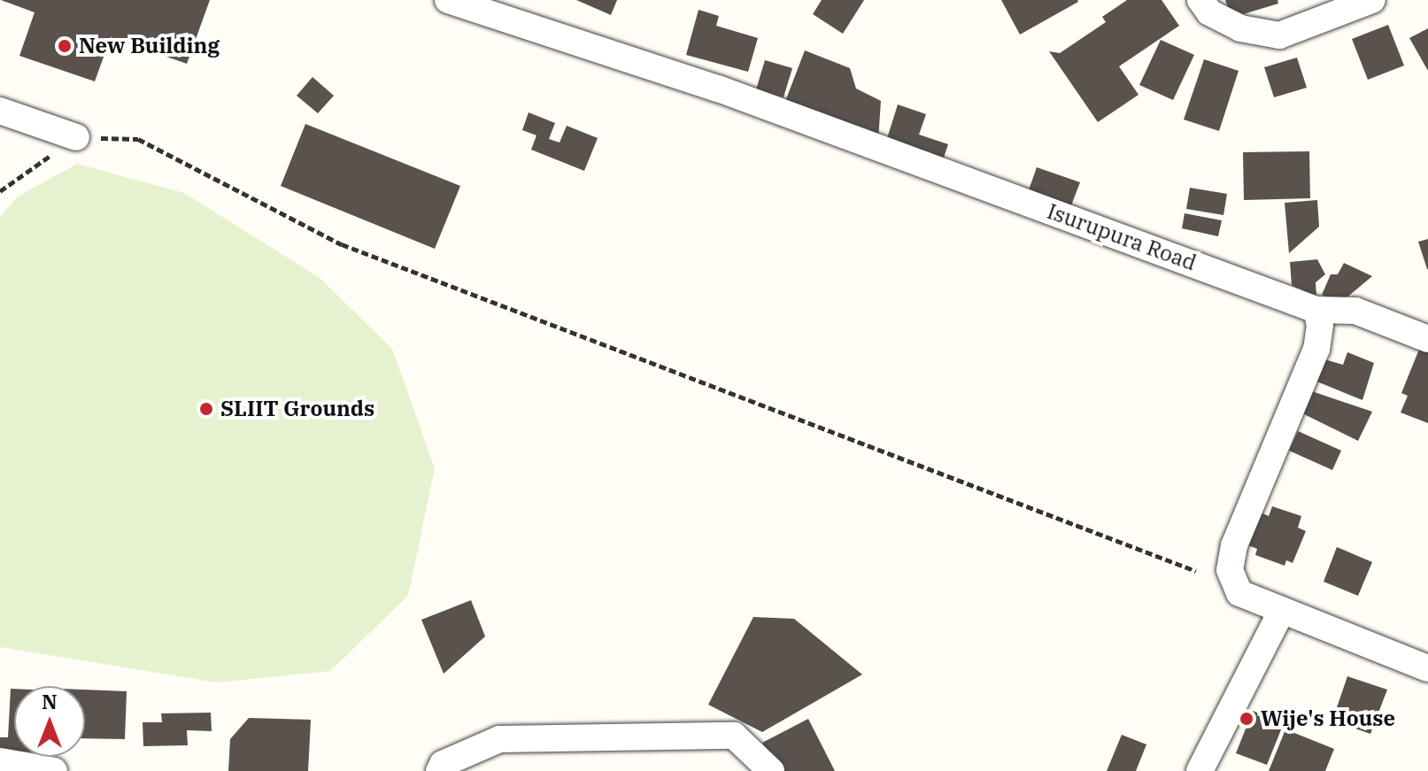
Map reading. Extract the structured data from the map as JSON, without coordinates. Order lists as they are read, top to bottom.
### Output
{
  "streets": {
    "street": ["Isurupura Road"]
  },
  "places": ["New Building", "SLIIT Grounds", "Wije's House"],
  "north": "top"
}
